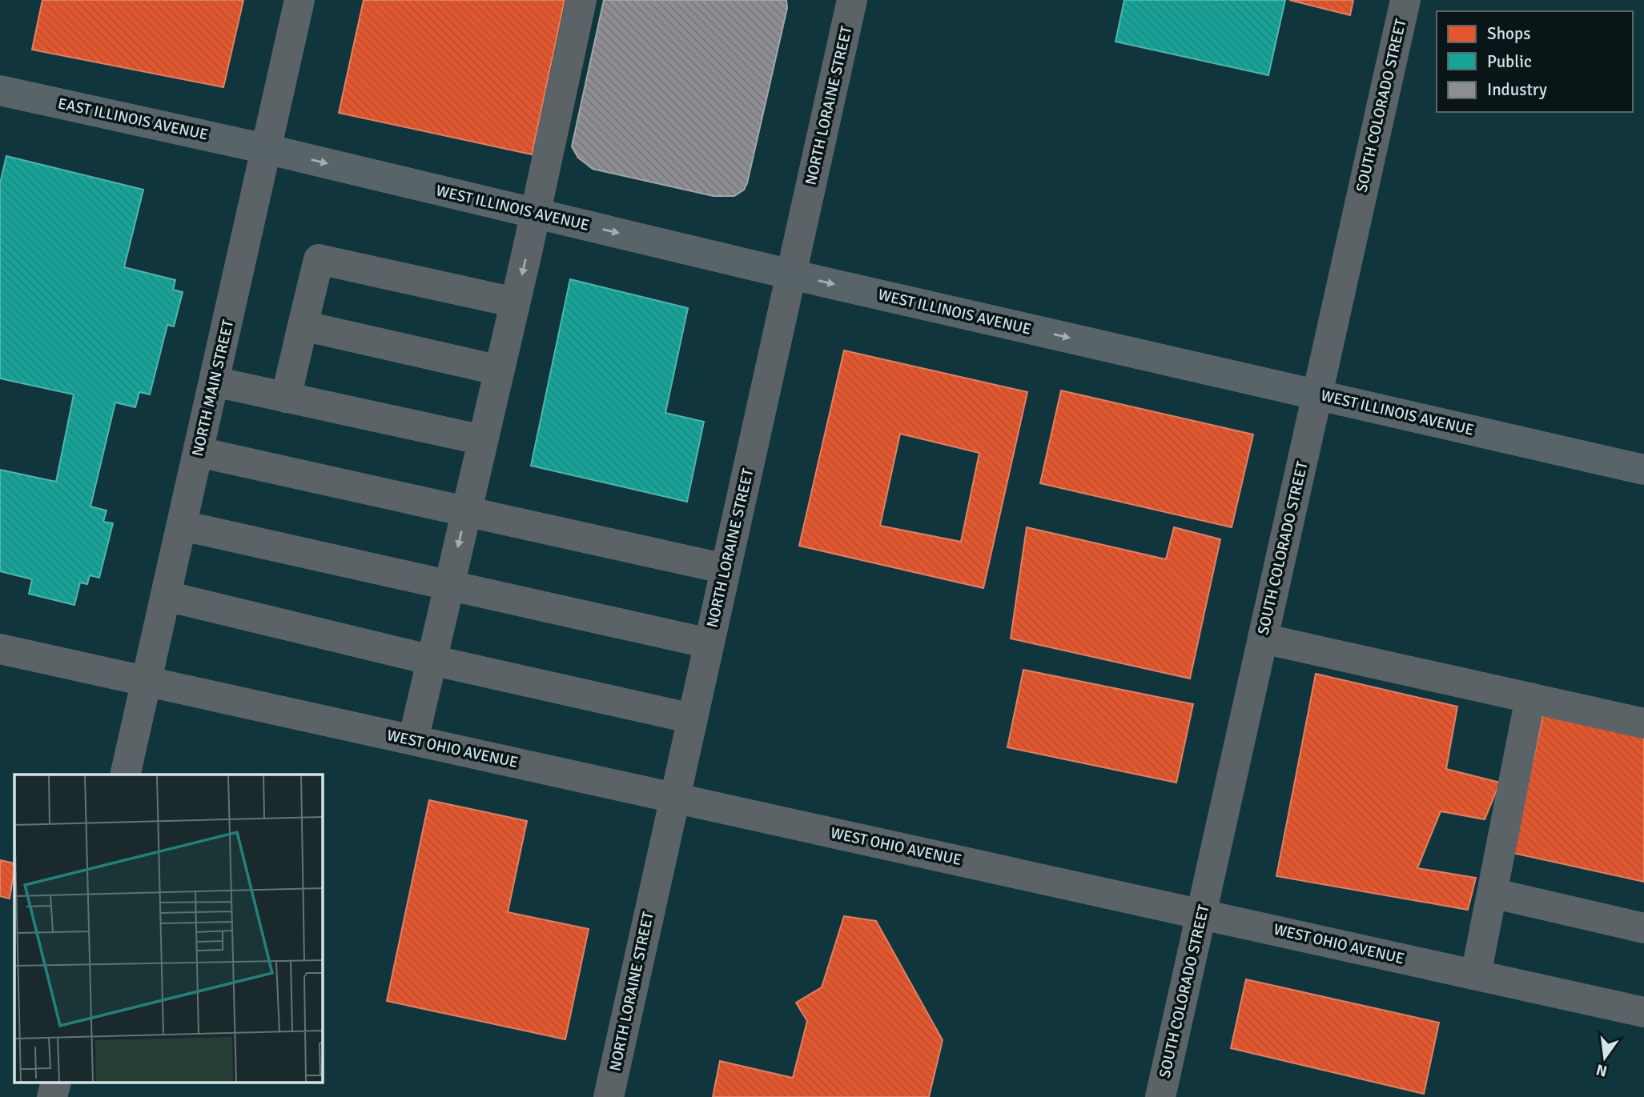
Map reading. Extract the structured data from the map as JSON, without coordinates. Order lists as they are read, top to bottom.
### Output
{
  "streets": {
    "main road": ["EAST ILLINOIS AVENUE", "WEST ILLINOIS AVENUE"],
    "street": [
      "NORTH LORAINE STREET",
      "SOUTH COLORADO STREET",
      "NORTH MAIN STREET",
      "WEST OHIO AVENUE"
    ]
  },
  "crossings": [
    ["NORTH LORAINE STREET", "WEST ILLINOIS AVENUE"],
    ["NORTH LORAINE STREET", "WEST OHIO AVENUE"],
    ["SOUTH COLORADO STREET", "WEST ILLINOIS AVENUE"],
    ["SOUTH COLORADO STREET", "WEST OHIO AVENUE"],
    ["EAST ILLINOIS AVENUE", "WEST ILLINOIS AVENUE"],
    ["EAST ILLINOIS AVENUE", "NORTH MAIN STREET"],
    ["WEST ILLINOIS AVENUE", "NORTH MAIN STREET"],
    ["NORTH MAIN STREET", "WEST OHIO AVENUE"]
  ],
  "one_way": ["WEST ILLINOIS AVENUE"],
  "legend": ["Shops", "Public", "Industry"],
  "north": "bottom"
}
